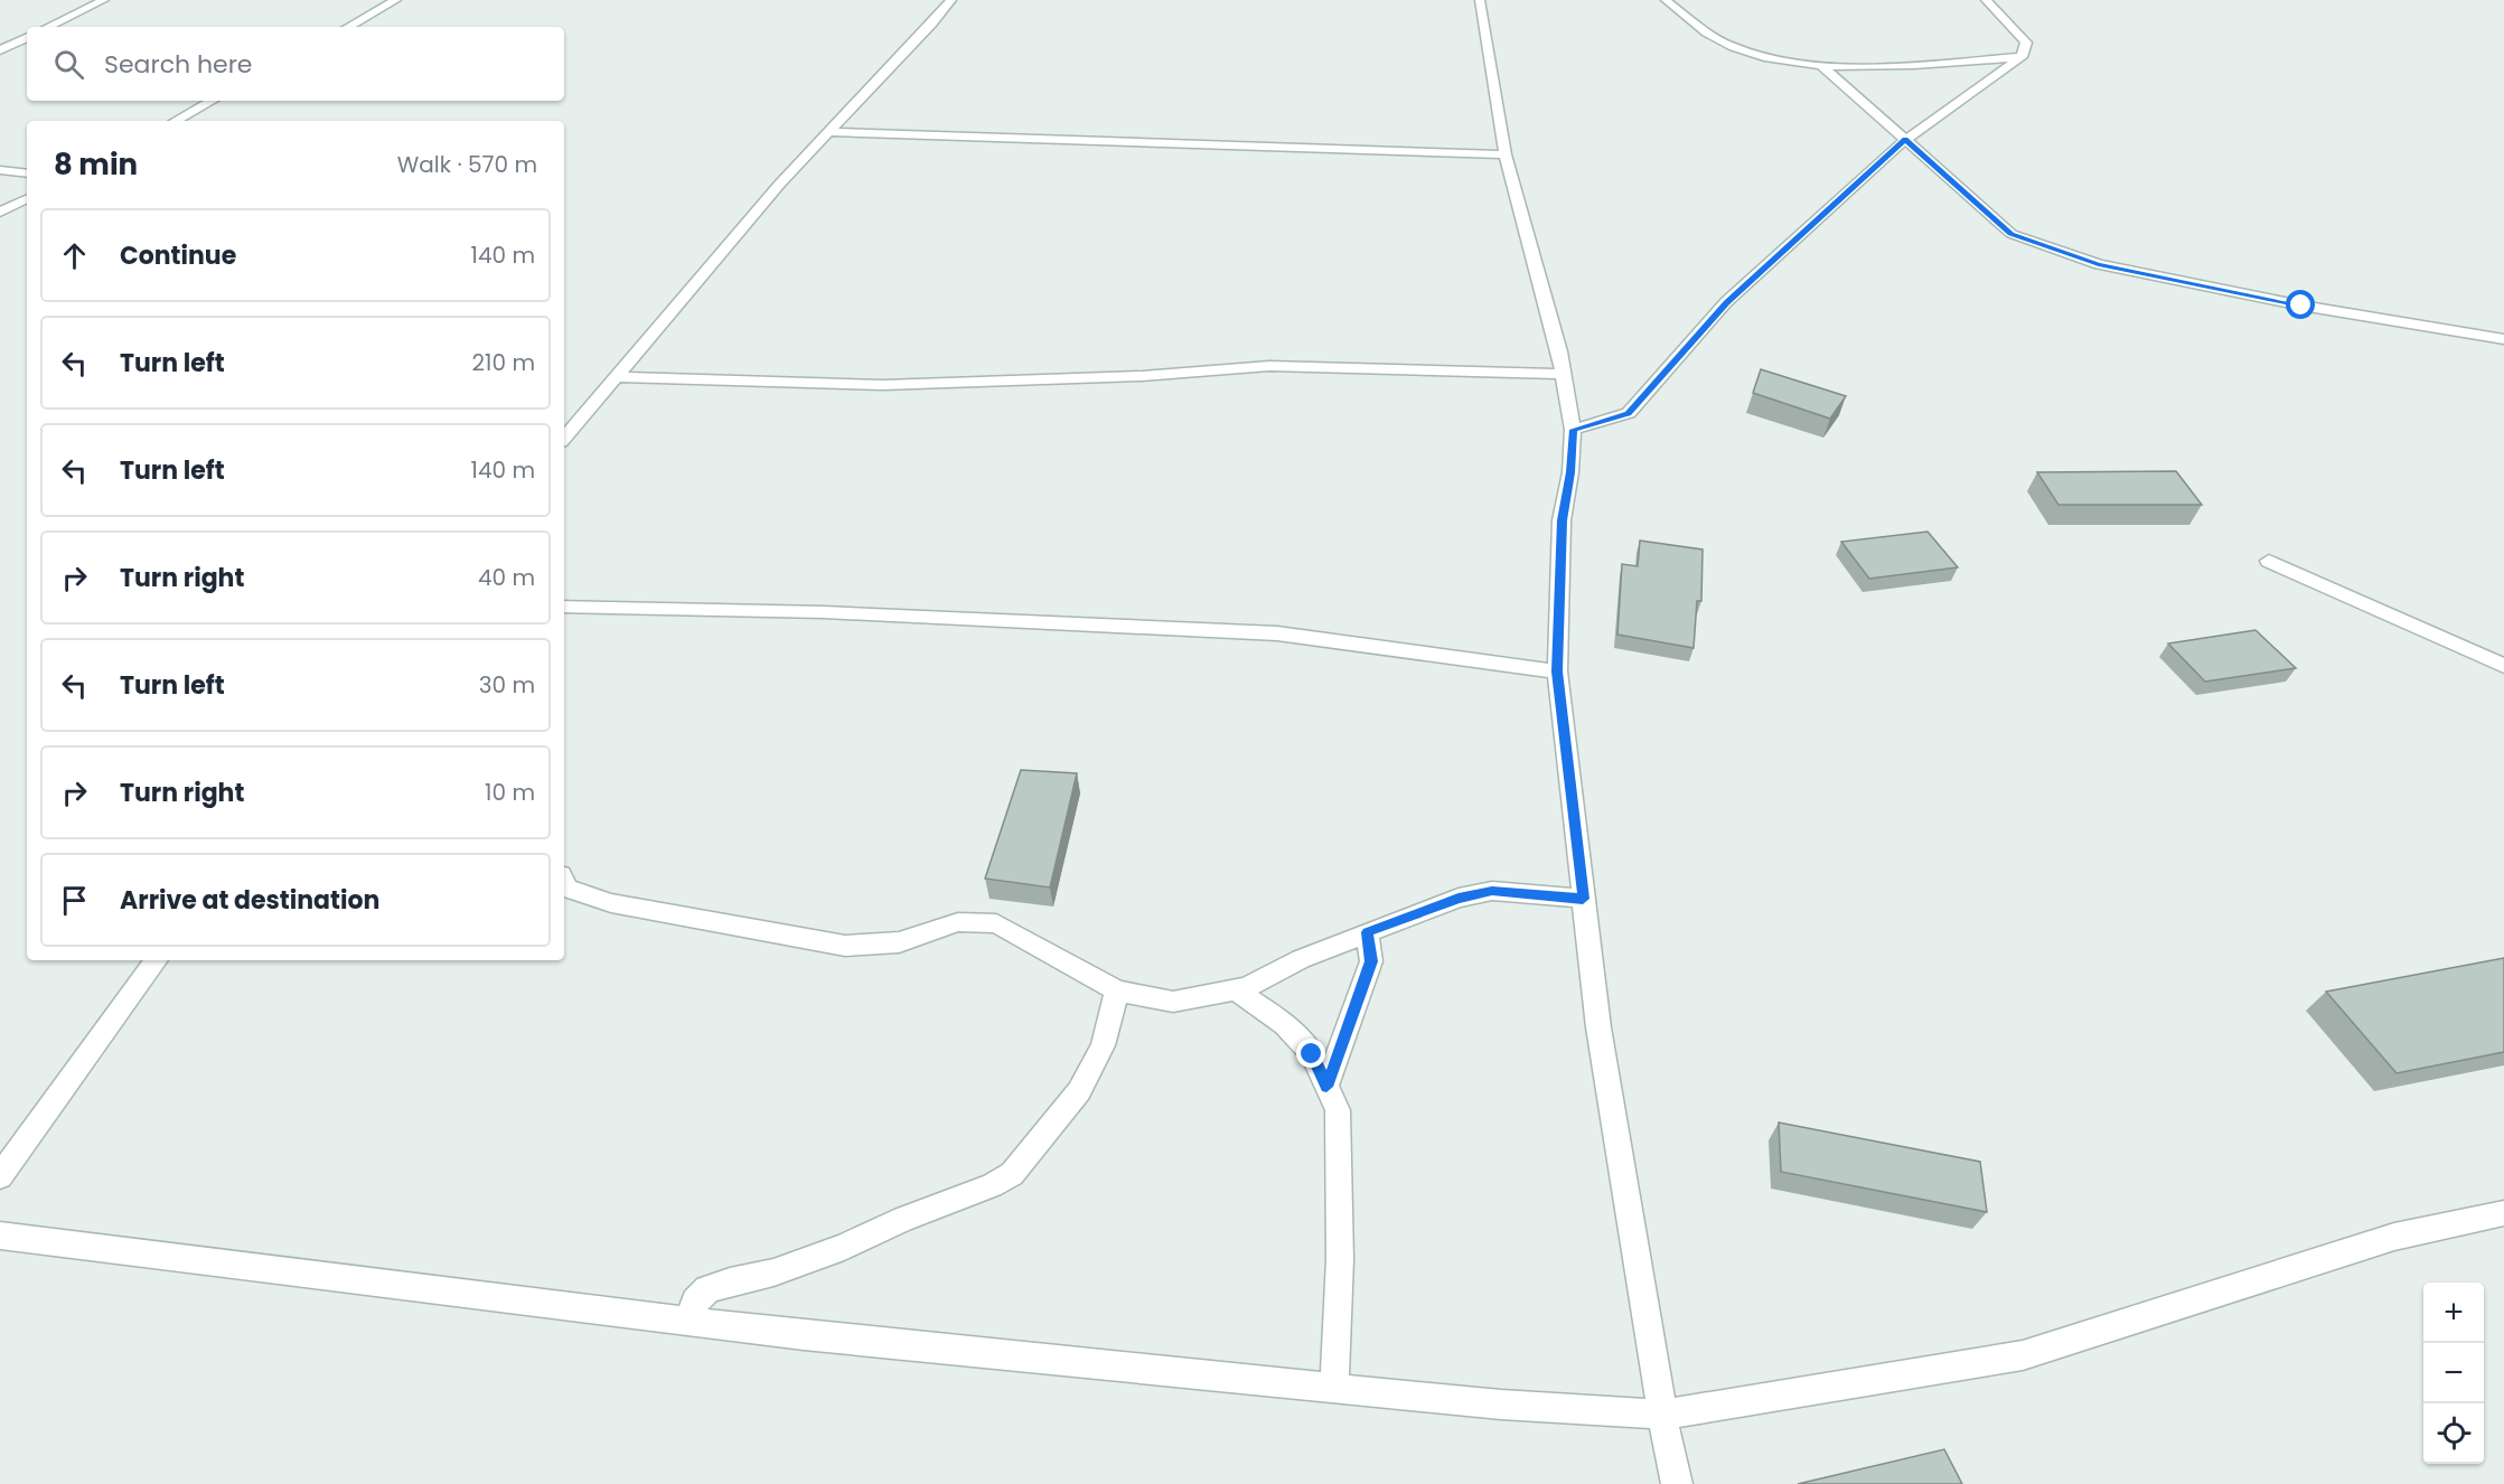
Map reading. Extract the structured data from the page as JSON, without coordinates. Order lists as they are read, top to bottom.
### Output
{
  "page": {
    "search": "Search here",
    "heading": ["8 min", "Walk · 570 m"],
    "list": [
      ["Continue", "140 m"],
      ["Turn left", "210 m"],
      ["Turn left", "140 m"],
      ["Turn right", "40 m"],
      ["Turn left", "30 m"],
      ["Turn right", "10 m"],
      "Arrive at destination"
    ],
    "map_buttons": ["+", "−"]
  }
}
